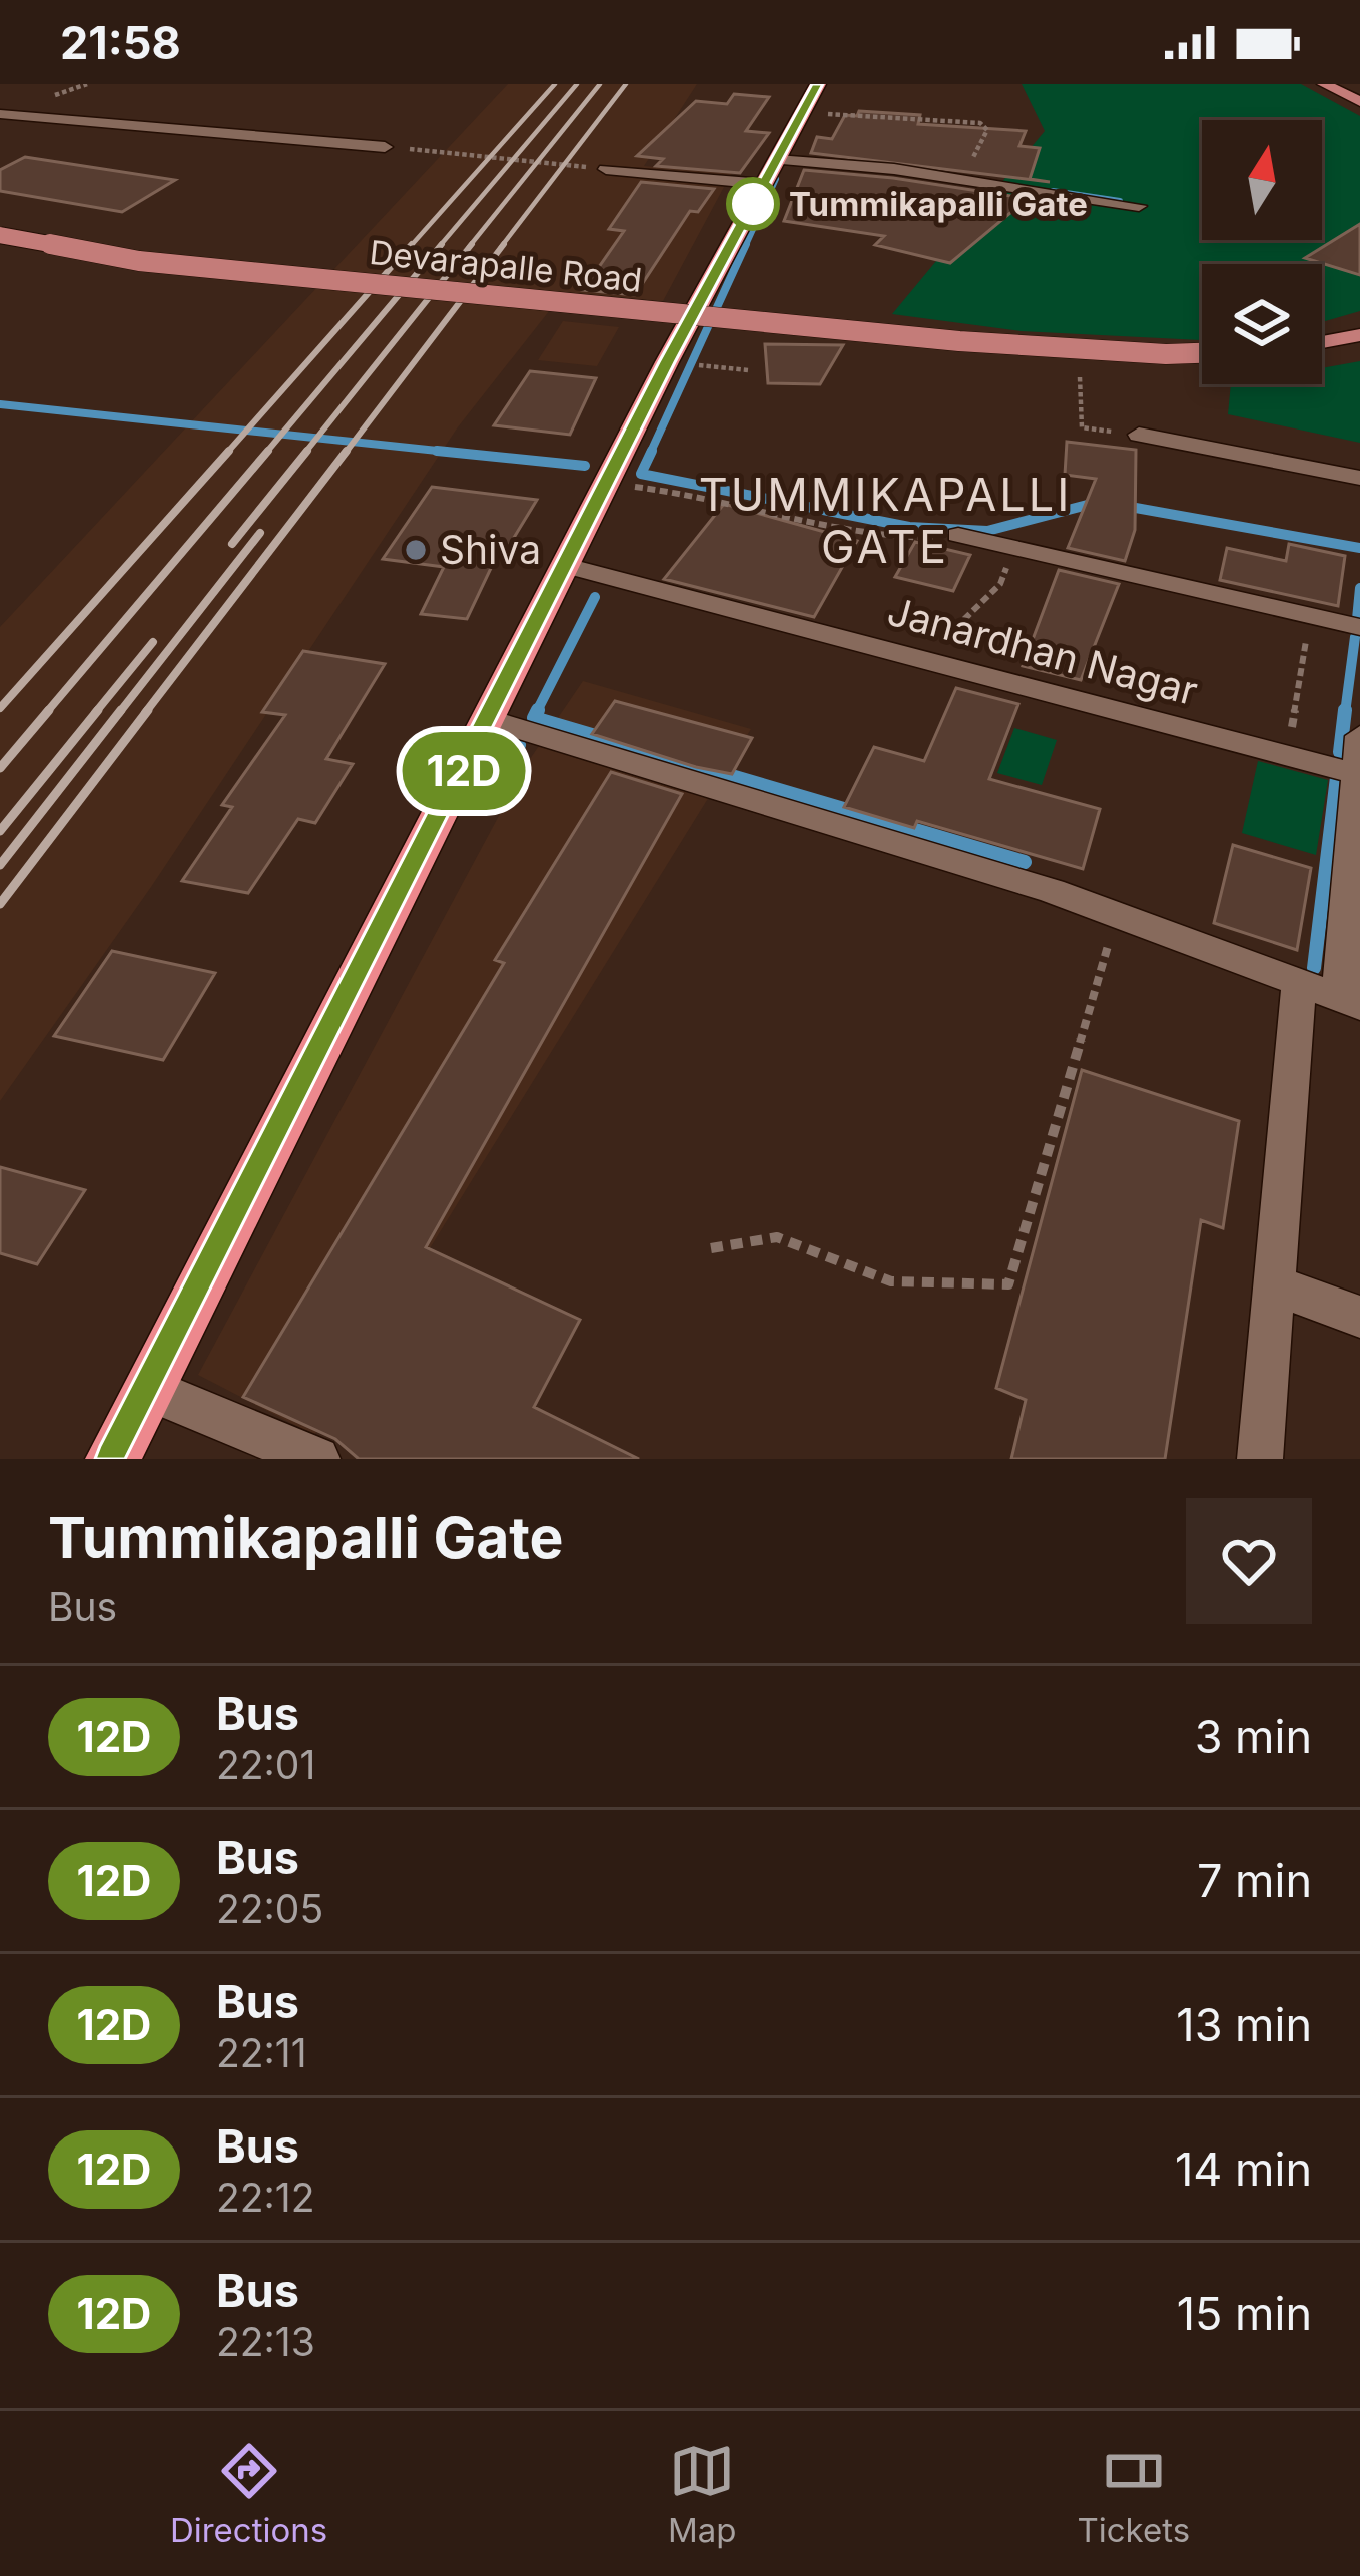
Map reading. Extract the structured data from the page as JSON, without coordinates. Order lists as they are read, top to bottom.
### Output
{
  "streets": {
    "main road": ["Devarapalle Road"],
    "street": ["Janardhan Nagar"]
  },
  "districts": ["TUMMIKAPALLI GATE"],
  "places": ["Tummikapalli Gate", "Shiva"],
  "lines": ["bus line 12D"],
  "north": "top",
  "page": {
    "status": "21:58",
    "on_map": "12D",
    "heading": ["Tummikapalli Gate", "Bus"],
    "list": [
      {
        "mark": "12D",
        "name": "Bus",
        "note": "22:01",
        "value": "3 min"
      },
      {
        "mark": "12D",
        "name": "Bus",
        "note": "22:05",
        "value": "7 min"
      },
      {
        "mark": "12D",
        "name": "Bus",
        "note": "22:11",
        "value": "13 min"
      },
      {
        "mark": "12D",
        "name": "Bus",
        "note": "22:12",
        "value": "14 min"
      },
      {
        "mark": "12D",
        "name": "Bus",
        "note": "22:13",
        "value": "15 min"
      }
    ],
    "tabs": ["Directions", "Map", "Tickets"]
  }
}
